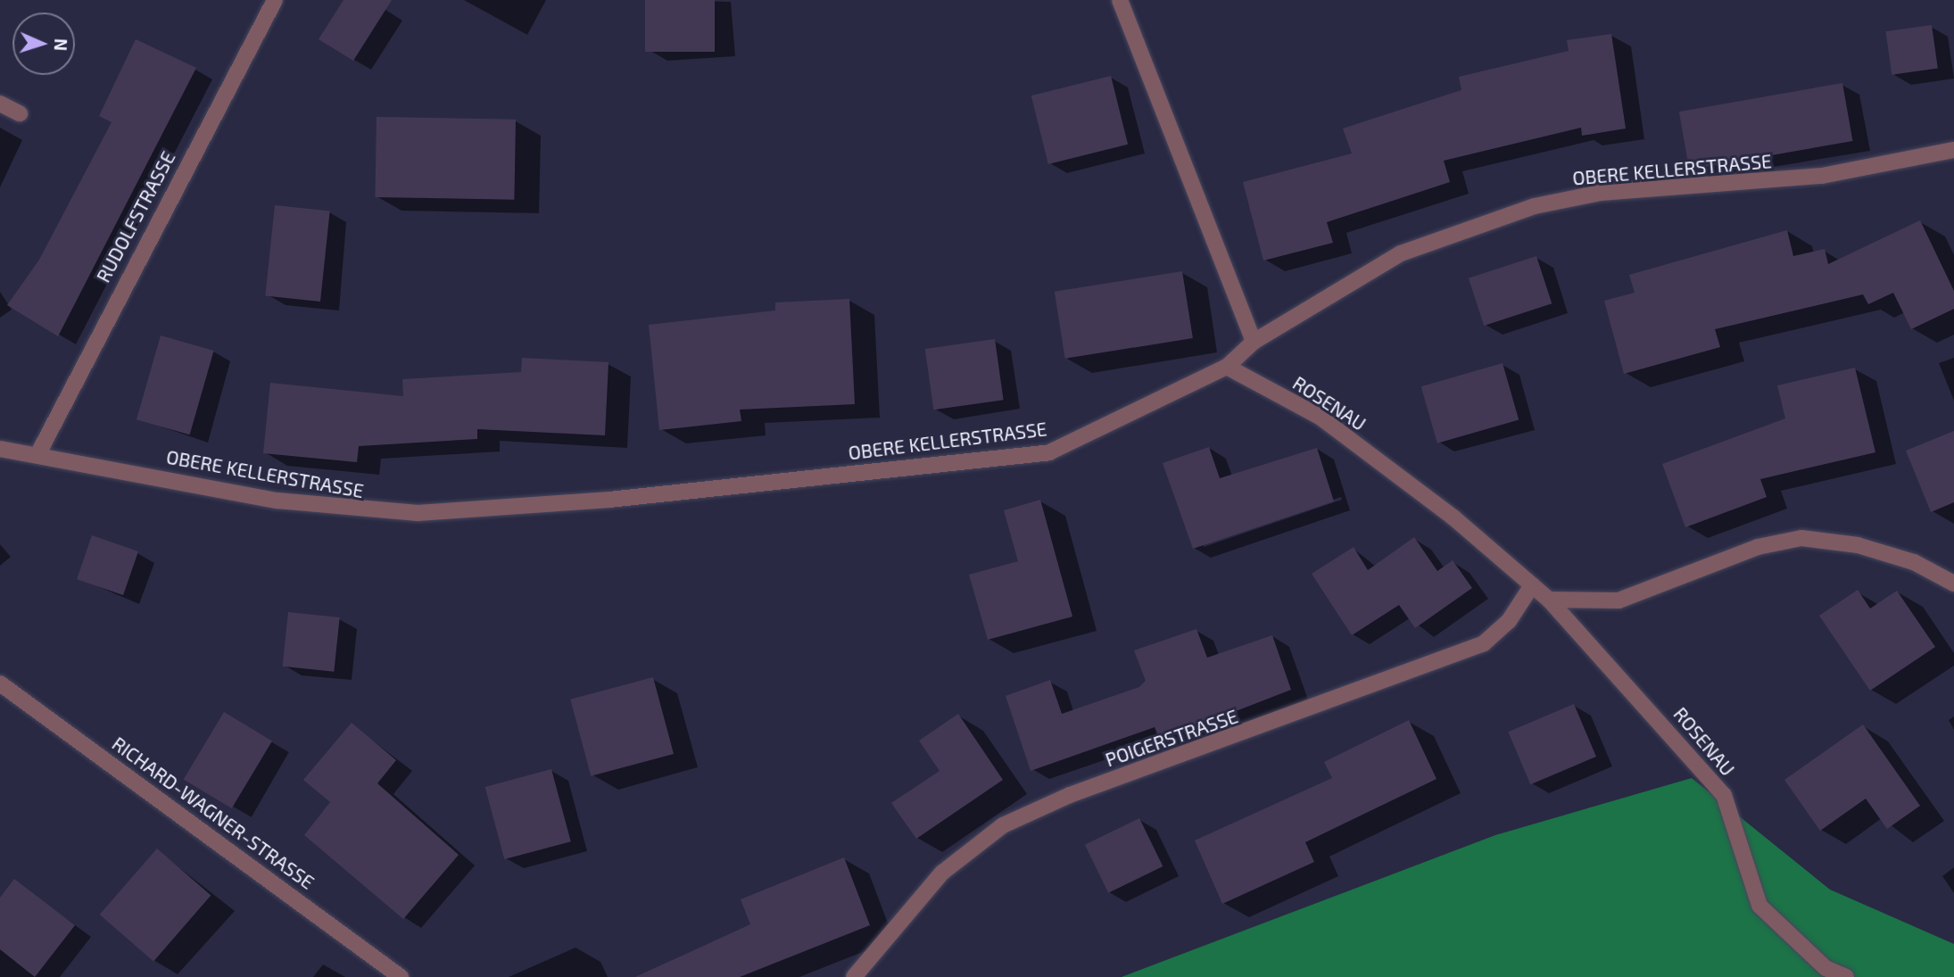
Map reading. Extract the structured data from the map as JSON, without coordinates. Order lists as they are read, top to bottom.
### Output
{
  "streets": {
    "street": [
      "OBERE KELLERSTRASSE",
      "RUDOLFSTRASSE",
      "ROSENAU",
      "POIGERSTRASSE",
      "RICHARD-WAGNER-STRASSE"
    ]
  },
  "crossings": [
    ["OBERE KELLERSTRASSE", "RUDOLFSTRASSE"],
    ["OBERE KELLERSTRASSE", "ROSENAU"],
    ["ROSENAU", "POIGERSTRASSE"]
  ],
  "north": "right"
}
